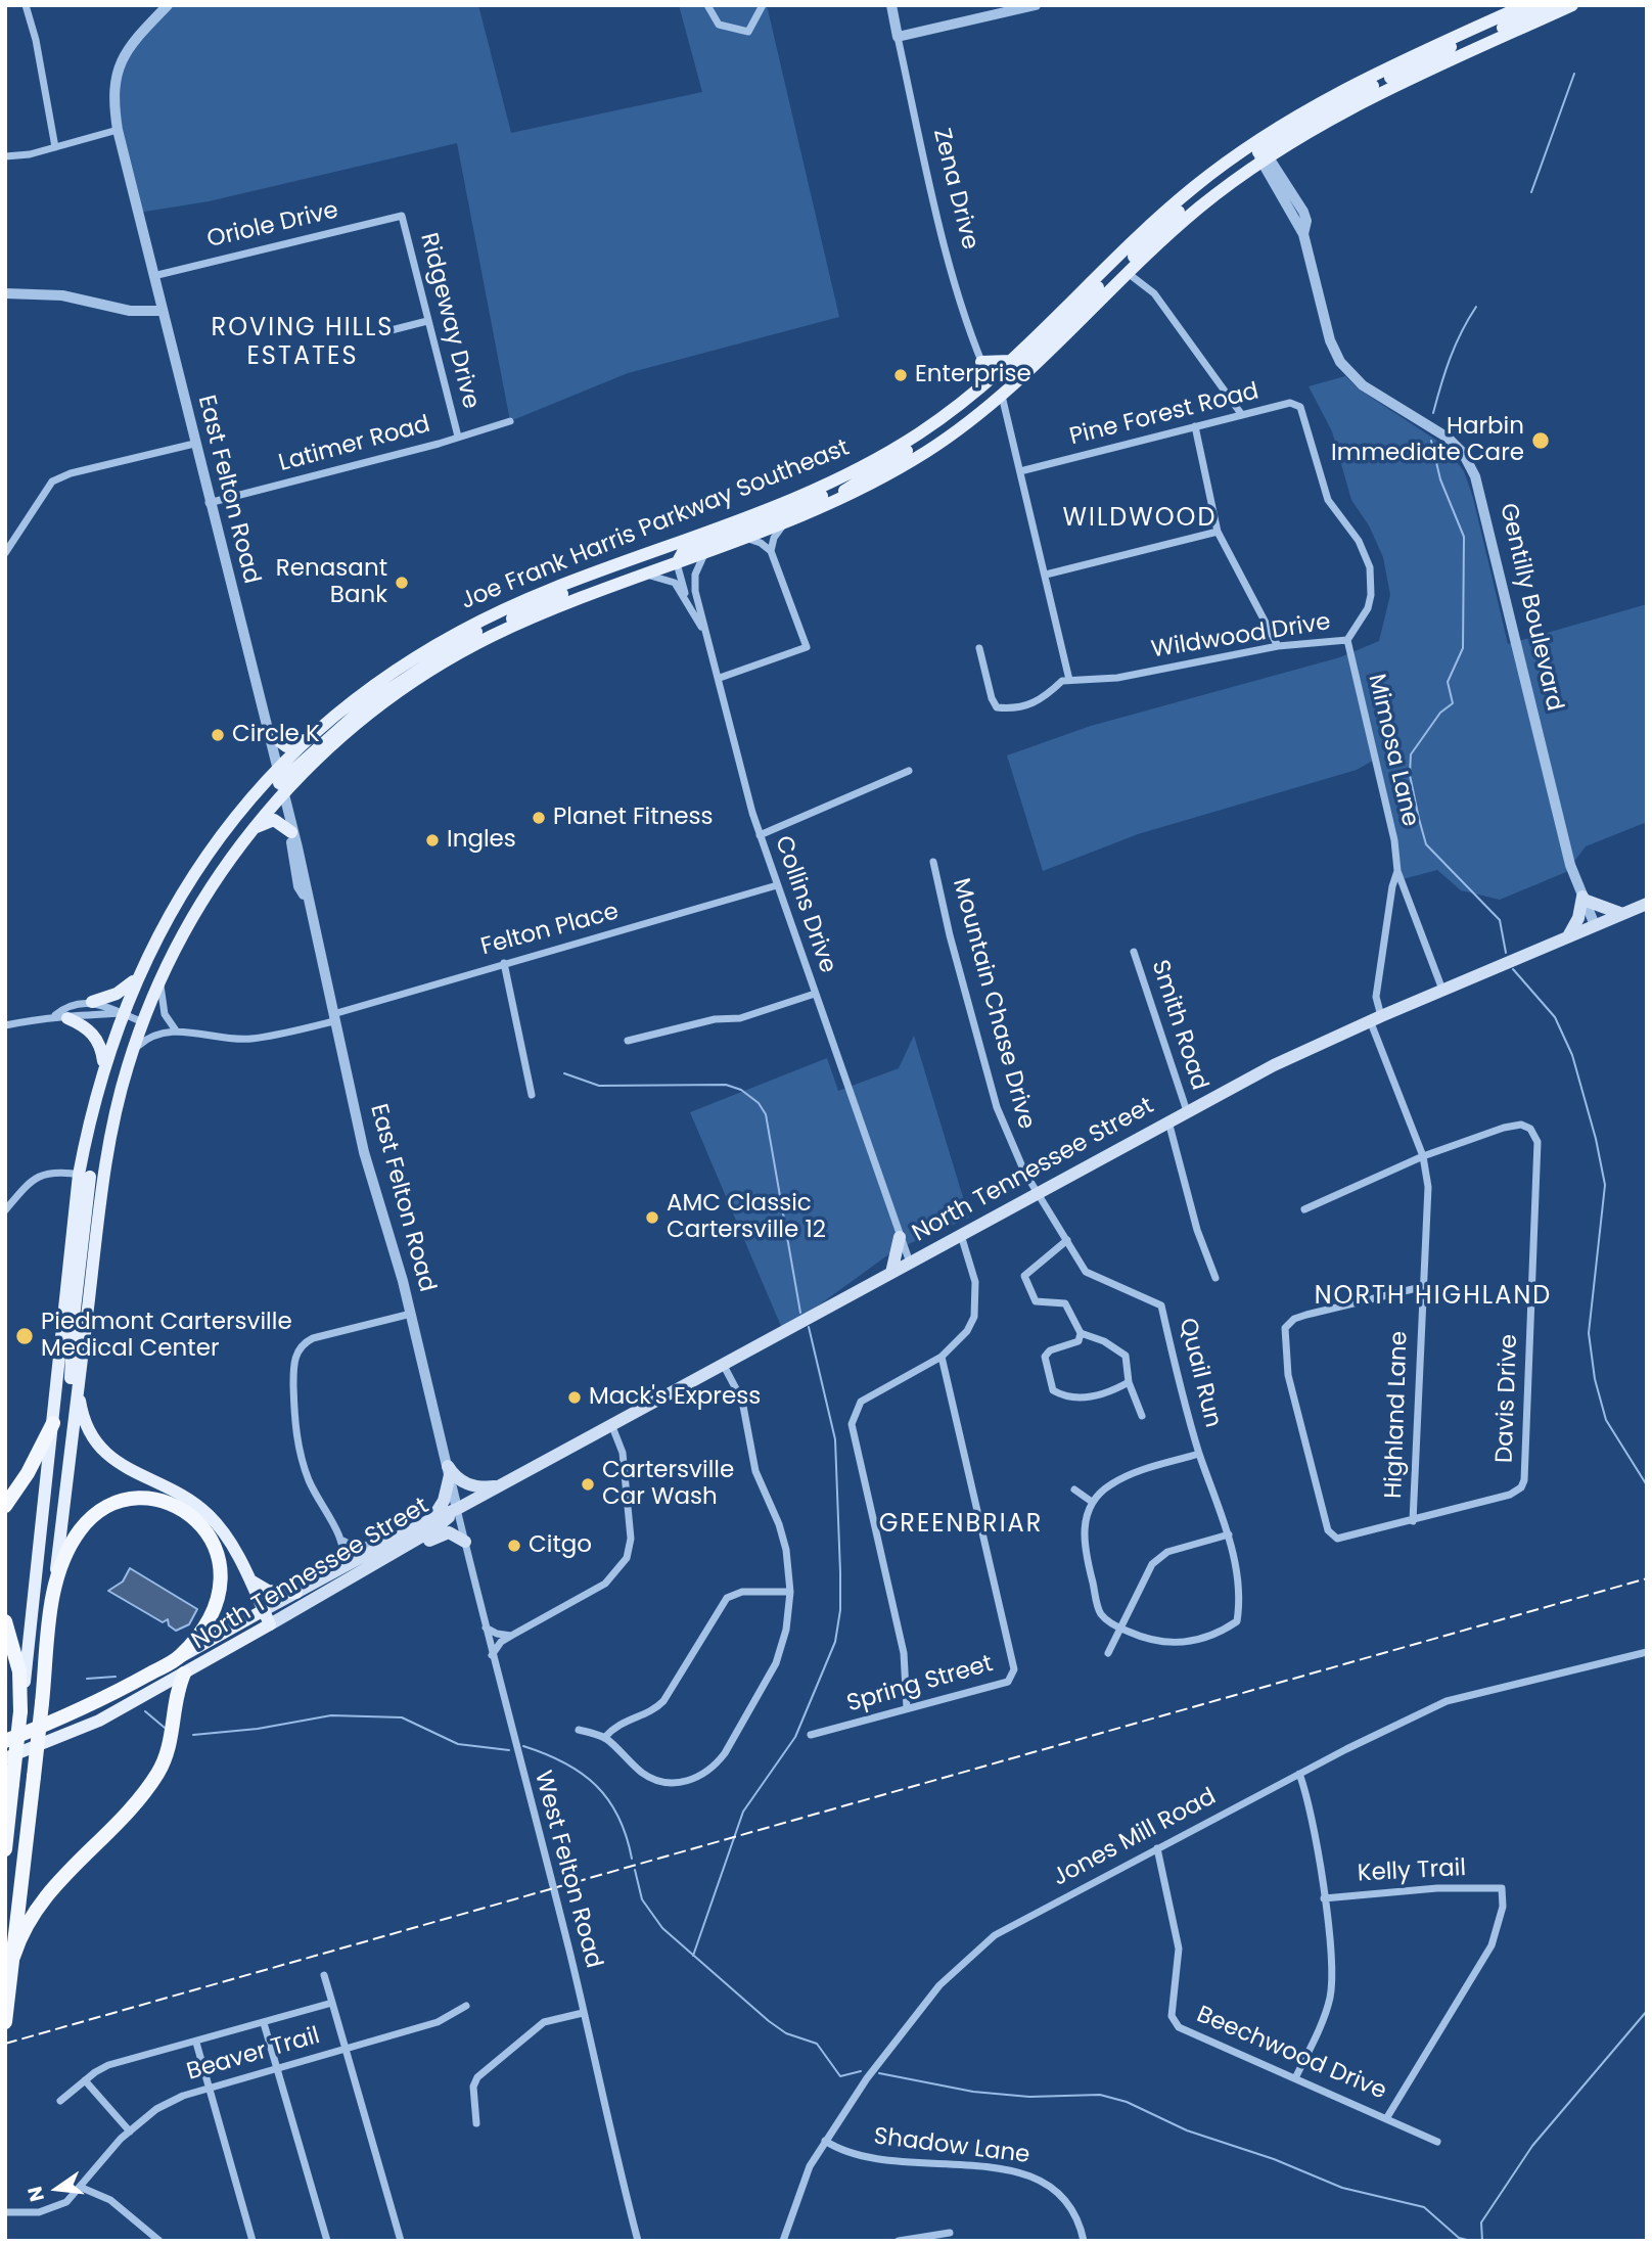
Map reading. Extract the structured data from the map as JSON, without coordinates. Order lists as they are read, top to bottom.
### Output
{
  "streets": {
    "highway": ["Joe Frank Harris Parkway Southeast"],
    "main road": ["North Tennessee Street"],
    "street": [
      "Zena Drive",
      "Oriole Drive",
      "Ridgeway Drive",
      "Pine Forest Road",
      "Latimer Road",
      "East Felton Road",
      "Gentilly Boulevard",
      "Wildwood Drive",
      "Mimosa Lane",
      "Collins Drive",
      "Felton Place",
      "Mountain Chase Drive",
      "Smith Road",
      "Quail Run",
      "Davis Drive",
      "Highland Lane",
      "Spring Street",
      "Jones Mill Road",
      "West Felton Road",
      "Kelly Trail",
      "Beechwood Drive",
      "Beaver Trail",
      "Shadow Lane"
    ]
  },
  "crossings": [
    ["Zena Drive", "Joe Frank Harris Parkway Southeast"],
    ["Oriole Drive", "Ridgeway Drive"],
    ["Oriole Drive", "East Felton Road"],
    ["Ridgeway Drive", "Latimer Road"],
    ["Pine Forest Road", "Wildwood Drive"],
    ["Latimer Road", "East Felton Road"],
    ["East Felton Road", "Joe Frank Harris Parkway Southeast"],
    ["East Felton Road", "Felton Place"],
    ["East Felton Road", "North Tennessee Street"],
    ["East Felton Road", "West Felton Road"],
    ["Joe Frank Harris Parkway Southeast", "Gentilly Boulevard"],
    ["Joe Frank Harris Parkway Southeast", "Collins Drive"],
    ["Gentilly Boulevard", "North Tennessee Street"],
    ["Wildwood Drive", "Mimosa Lane"],
    ["Mimosa Lane", "North Tennessee Street"],
    ["Mimosa Lane", "Highland Lane"],
    ["Collins Drive", "Felton Place"],
    ["Collins Drive", "North Tennessee Street"],
    ["Mountain Chase Drive", "North Tennessee Street"],
    ["Mountain Chase Drive", "Quail Run"],
    ["Smith Road", "North Tennessee Street"],
    ["North Tennessee Street", "Quail Run"],
    ["North Tennessee Street", "Highland Lane"],
    ["North Tennessee Street", "West Felton Road"],
    ["Davis Drive", "Highland Lane"],
    ["Jones Mill Road", "Beechwood Drive"],
    ["Jones Mill Road", "Shadow Lane"],
    ["Kelly Trail", "Beechwood Drive"]
  ],
  "districts": [
    "ROVING HILLS ESTATES",
    "WILDWOOD",
    "NORTH HIGHLAND",
    "GREENBRIAR"
  ],
  "places": [
    "Enterprise",
    "Harbin Immediate Care",
    "Renasant Bank",
    "Circle K",
    "Planet Fitness",
    "Ingles",
    "AMC Classic Cartersville 12",
    "Piedmont Cartersville Medical Center",
    "Mack's Express",
    "Cartersville Car Wash",
    "Citgo"
  ],
  "north": "left"
}
